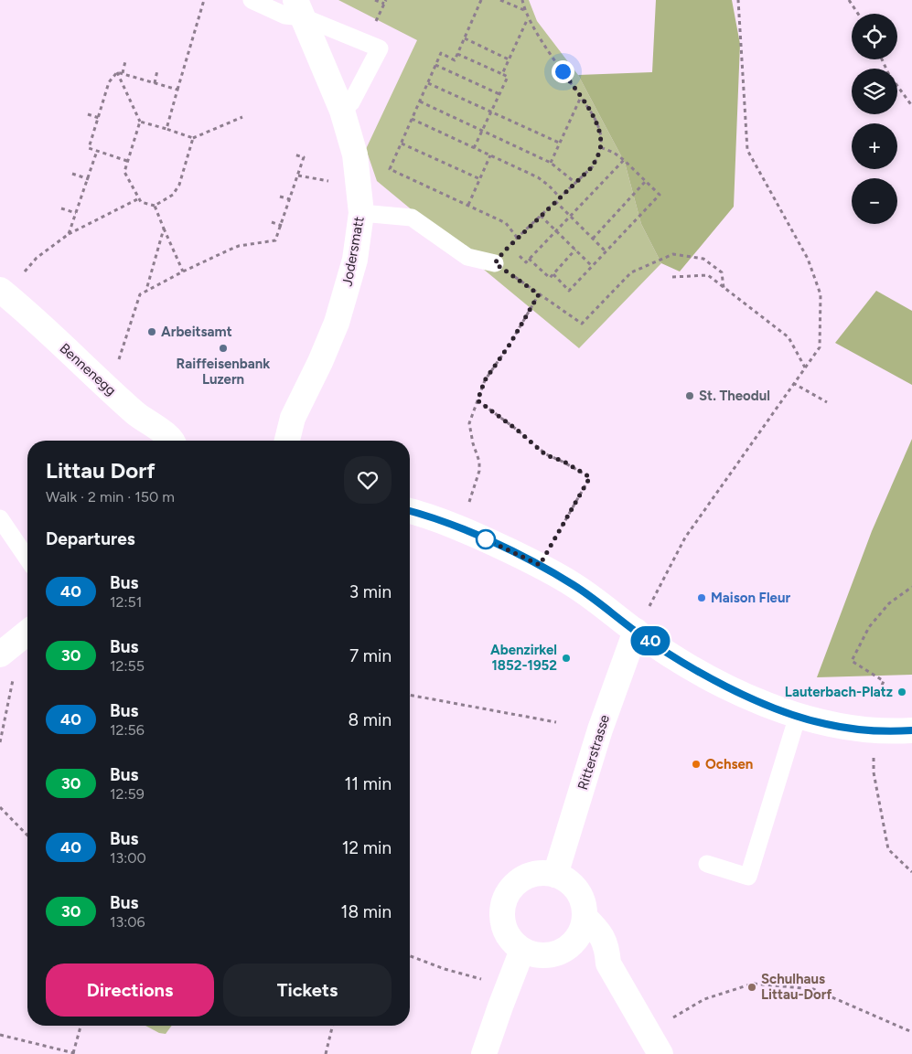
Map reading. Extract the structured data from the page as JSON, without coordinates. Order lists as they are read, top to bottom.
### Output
{
  "streets": {
    "street": ["Jodersmatt", "Bennenegg", "Ritterstrasse"]
  },
  "places": [
    "Arbeitsamt",
    "Raiffeisenbank Luzern",
    "St. Theodul",
    "Maison Fleur",
    "Abenzirkel 1852-1952",
    "Lauterbach-Platz",
    "Ochsen",
    "Schulhaus Littau-Dorf"
  ],
  "lines": ["bus line 40"],
  "page": {
    "on_map": "40",
    "map_buttons": ["+", "−"],
    "heading": [
      ["Littau Dorf", "Walk · 2 min · 150 m"],
      "Departures"
    ],
    "list": [
      {
        "mark": "40",
        "name": "Bus",
        "note": "12:51",
        "value": "3 min"
      },
      {
        "mark": "30",
        "name": "Bus",
        "note": "12:55",
        "value": "7 min"
      },
      {
        "mark": "40",
        "name": "Bus",
        "note": "12:56",
        "value": "8 min"
      },
      {
        "mark": "30",
        "name": "Bus",
        "note": "12:59",
        "value": "11 min"
      },
      {
        "mark": "40",
        "name": "Bus",
        "note": "13:00",
        "value": "12 min"
      },
      {
        "mark": "30",
        "name": "Bus",
        "note": "13:06",
        "value": "18 min"
      }
    ],
    "buttons": ["Directions", "Tickets"]
  }
}
